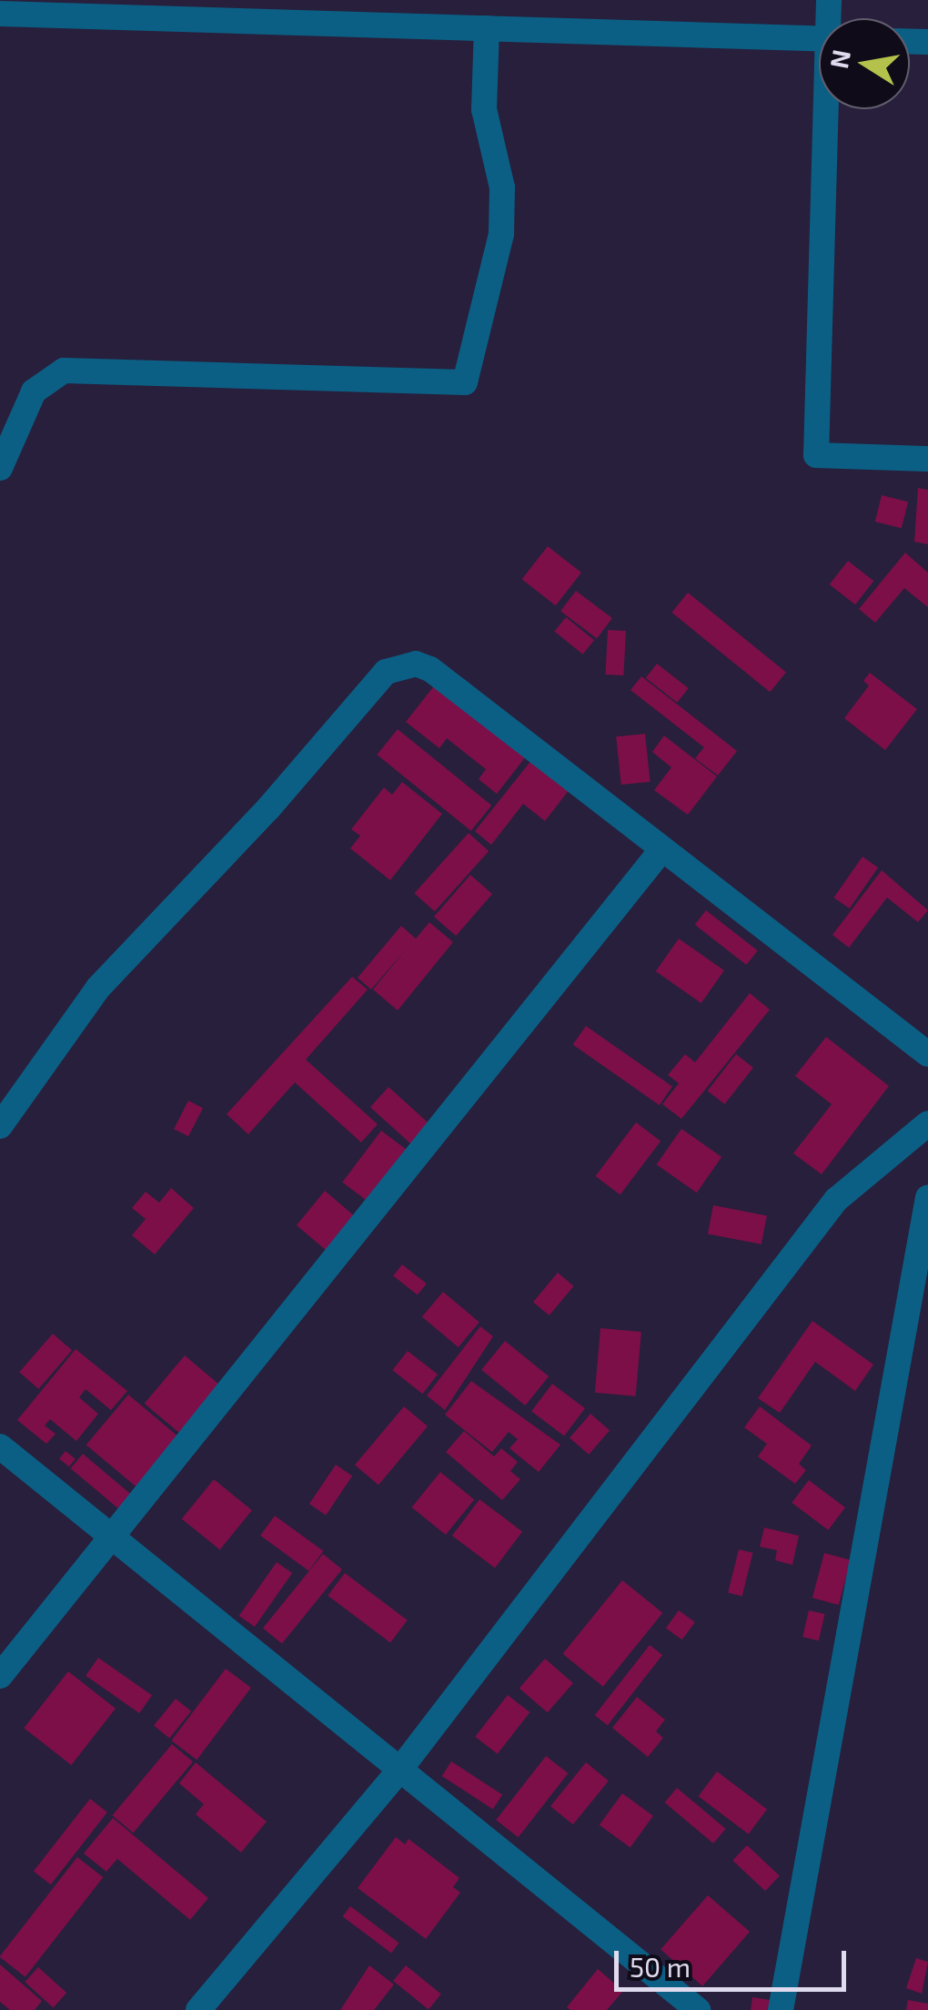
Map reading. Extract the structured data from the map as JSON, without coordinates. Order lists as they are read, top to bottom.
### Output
{
  "scale_bar": "50 m",
  "north": "left"
}
